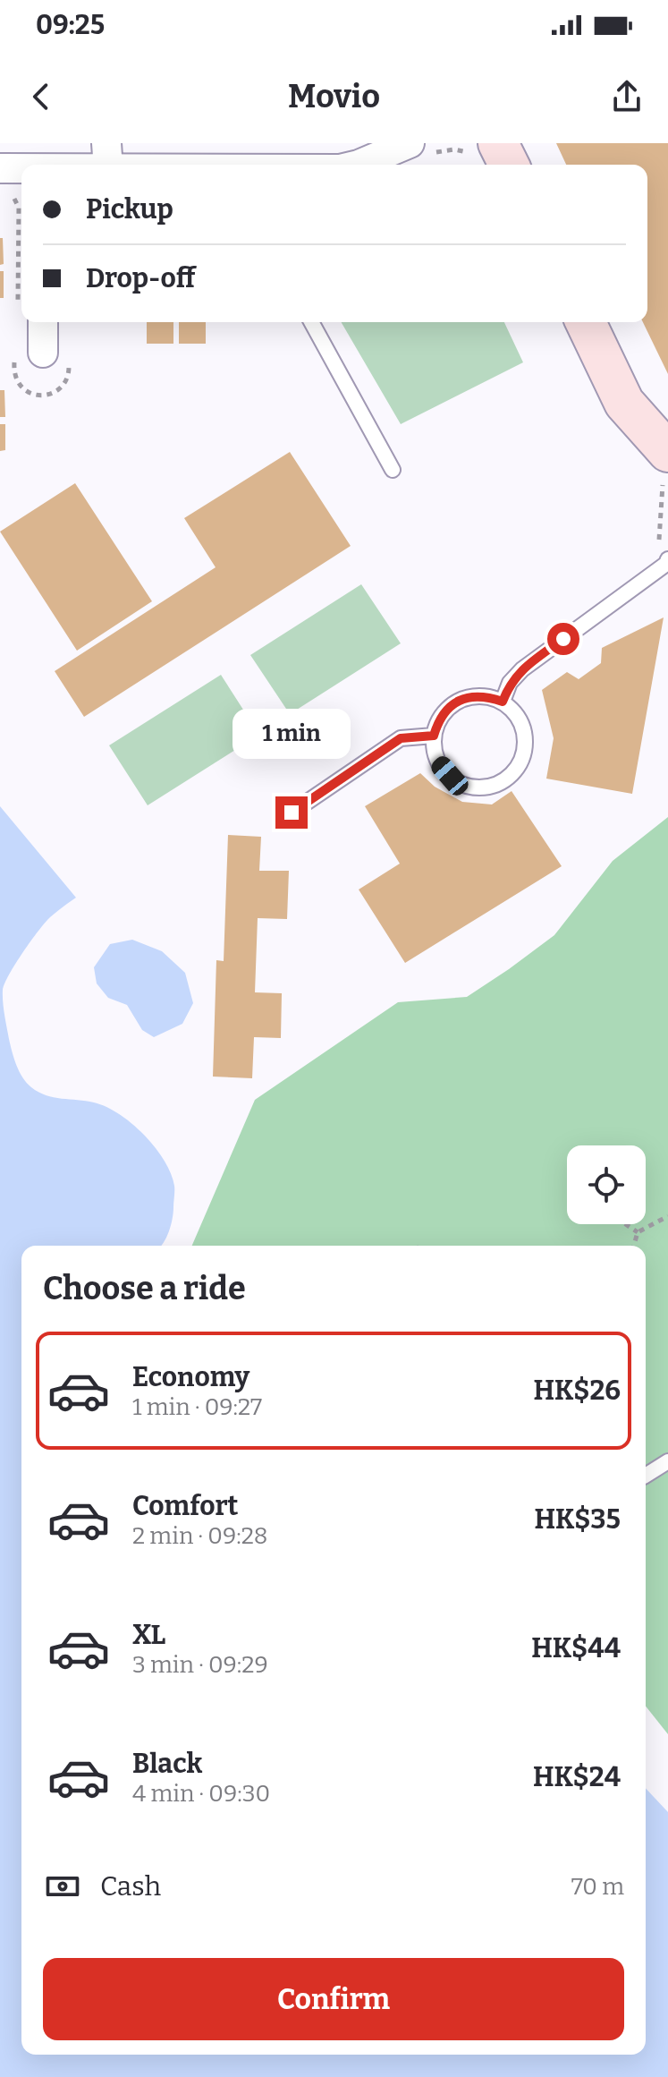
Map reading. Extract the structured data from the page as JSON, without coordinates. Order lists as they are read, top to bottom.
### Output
{
  "page": {
    "status": "09:25",
    "header": "Movio",
    "banner": ["Pickup", "Drop-off"],
    "bubble": "1 min",
    "heading": "Choose a ride",
    "list": [
      {
        "name": "Economy",
        "note": "1 min · 09:27",
        "value": "HK$26"
      },
      {
        "name": "Comfort",
        "note": "2 min · 09:28",
        "value": "HK$35"
      },
      {
        "name": "XL",
        "note": "3 min · 09:29",
        "value": "HK$44"
      },
      {
        "name": "Black",
        "note": "4 min · 09:30",
        "value": "HK$24"
      }
    ],
    "pay": ["Cash", "70 m"],
    "buttons": "Confirm"
  }
}
